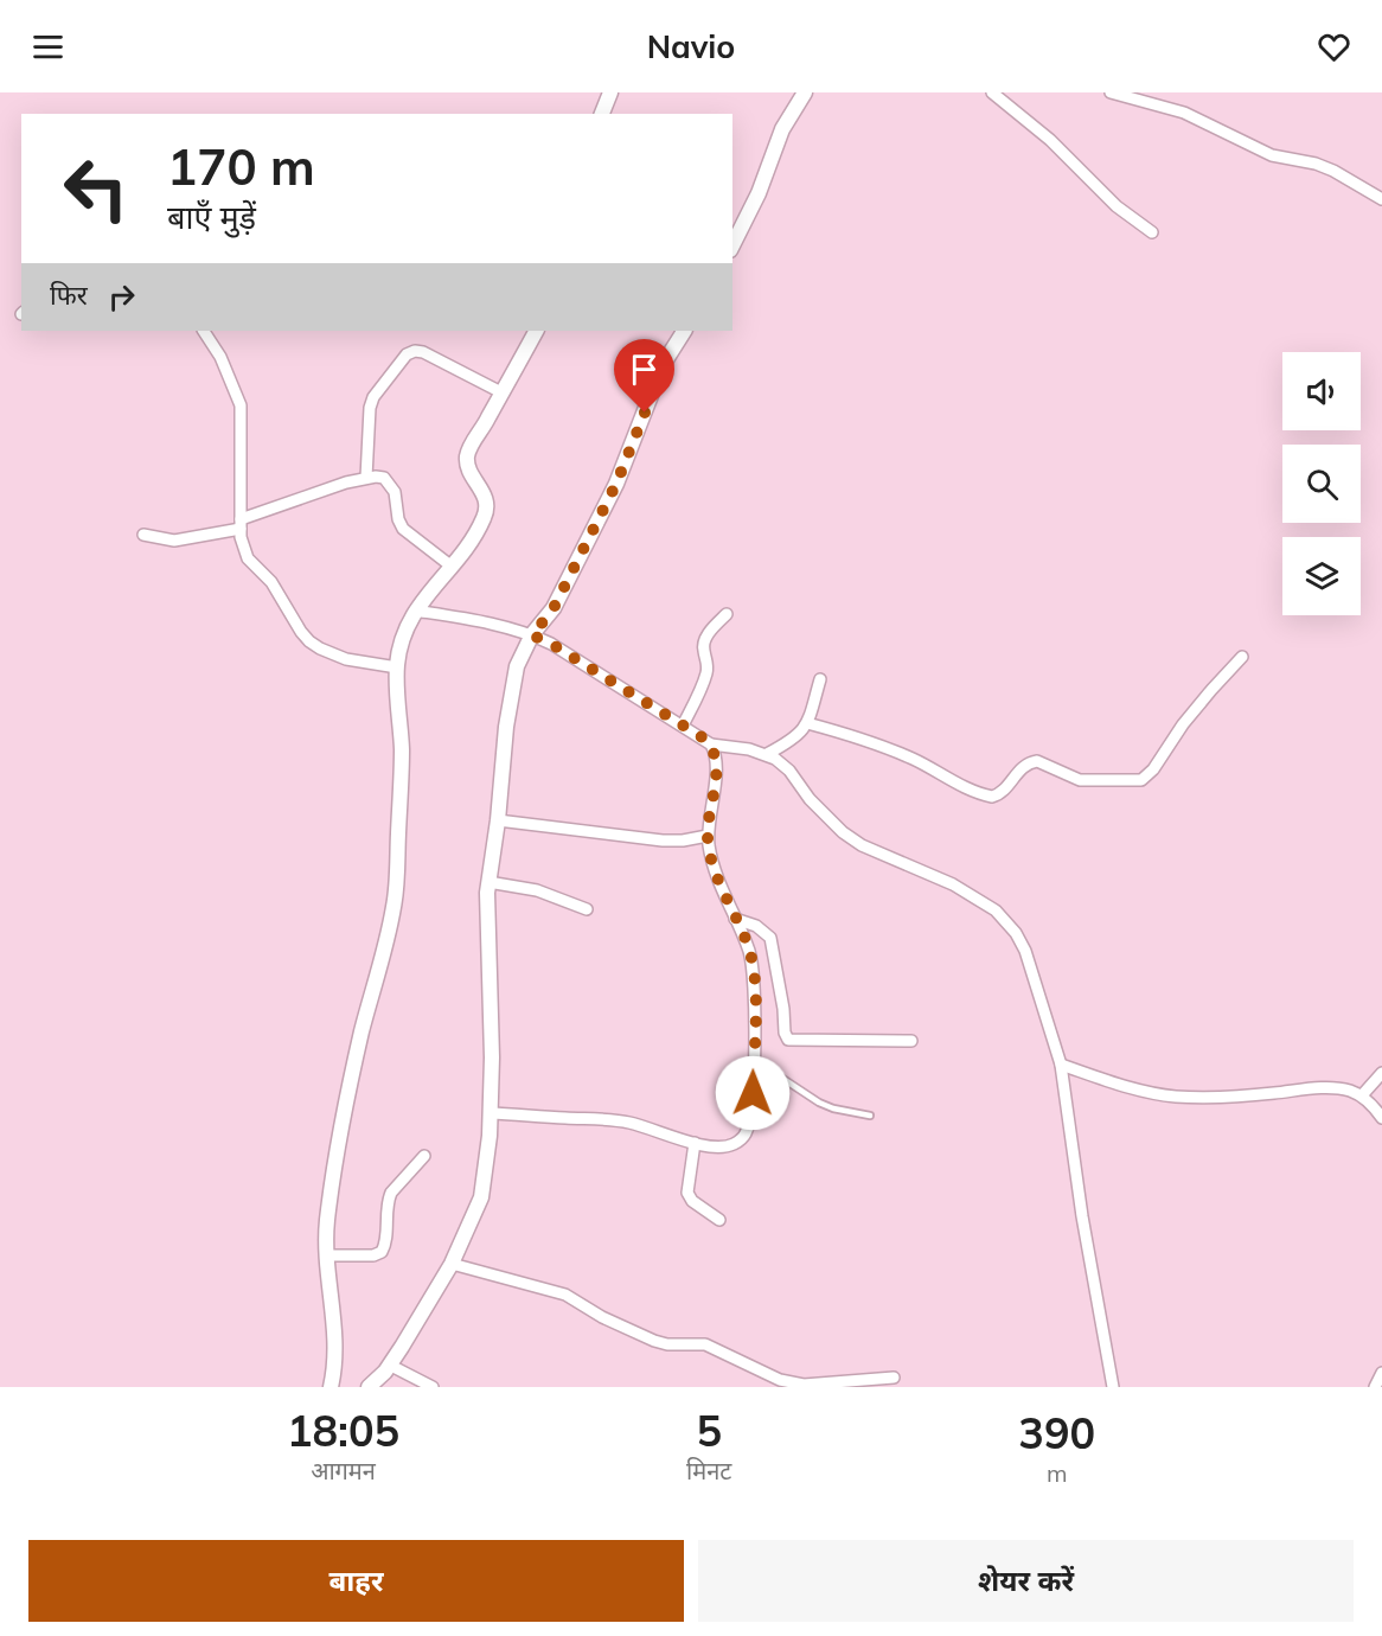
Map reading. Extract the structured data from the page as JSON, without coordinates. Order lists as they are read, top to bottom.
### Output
{
  "page": {
    "header": "Navio",
    "turn": ["170 m", "बाएँ मुड़ें"],
    "then": "फिर",
    "eta": [
      "18:05",
      "आगमन",
      "5",
      "मिनट",
      "390",
      "m"
    ],
    "buttons": ["बाहर", "शेयर करें"]
  }
}
